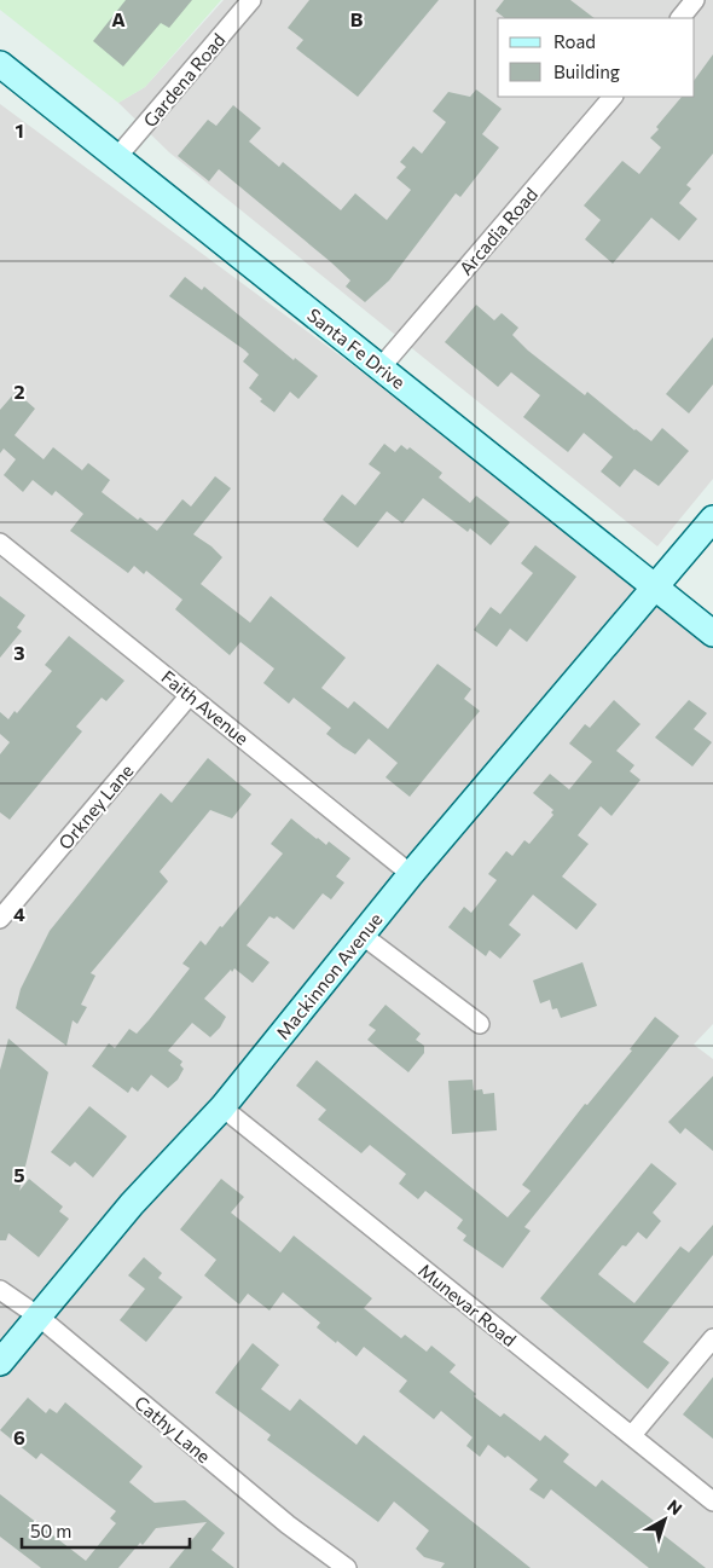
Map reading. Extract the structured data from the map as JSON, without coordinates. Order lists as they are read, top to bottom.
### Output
{
  "streets": {
    "street": [
      "Gardena Road",
      "Arcadia Road",
      "Santa Fe Drive",
      "Faith Avenue",
      "Orkney Lane",
      "Mackinnon Avenue",
      "Munevar Road",
      "Cathy Lane"
    ]
  },
  "crossings": [
    ["Gardena Road", "Santa Fe Drive"],
    ["Arcadia Road", "Santa Fe Drive"],
    ["Santa Fe Drive", "Mackinnon Avenue"],
    ["Faith Avenue", "Orkney Lane"],
    ["Faith Avenue", "Mackinnon Avenue"],
    ["Mackinnon Avenue", "Munevar Road"],
    ["Mackinnon Avenue", "Cathy Lane"]
  ],
  "legend": ["Road", "Building"],
  "scale_bar": "50 m",
  "north": "top right",
  "grid": {
    "columns": ["A", "B"],
    "rows": [
      "1",
      "2",
      "3",
      "4",
      "5",
      "6"
    ]
  }
}
